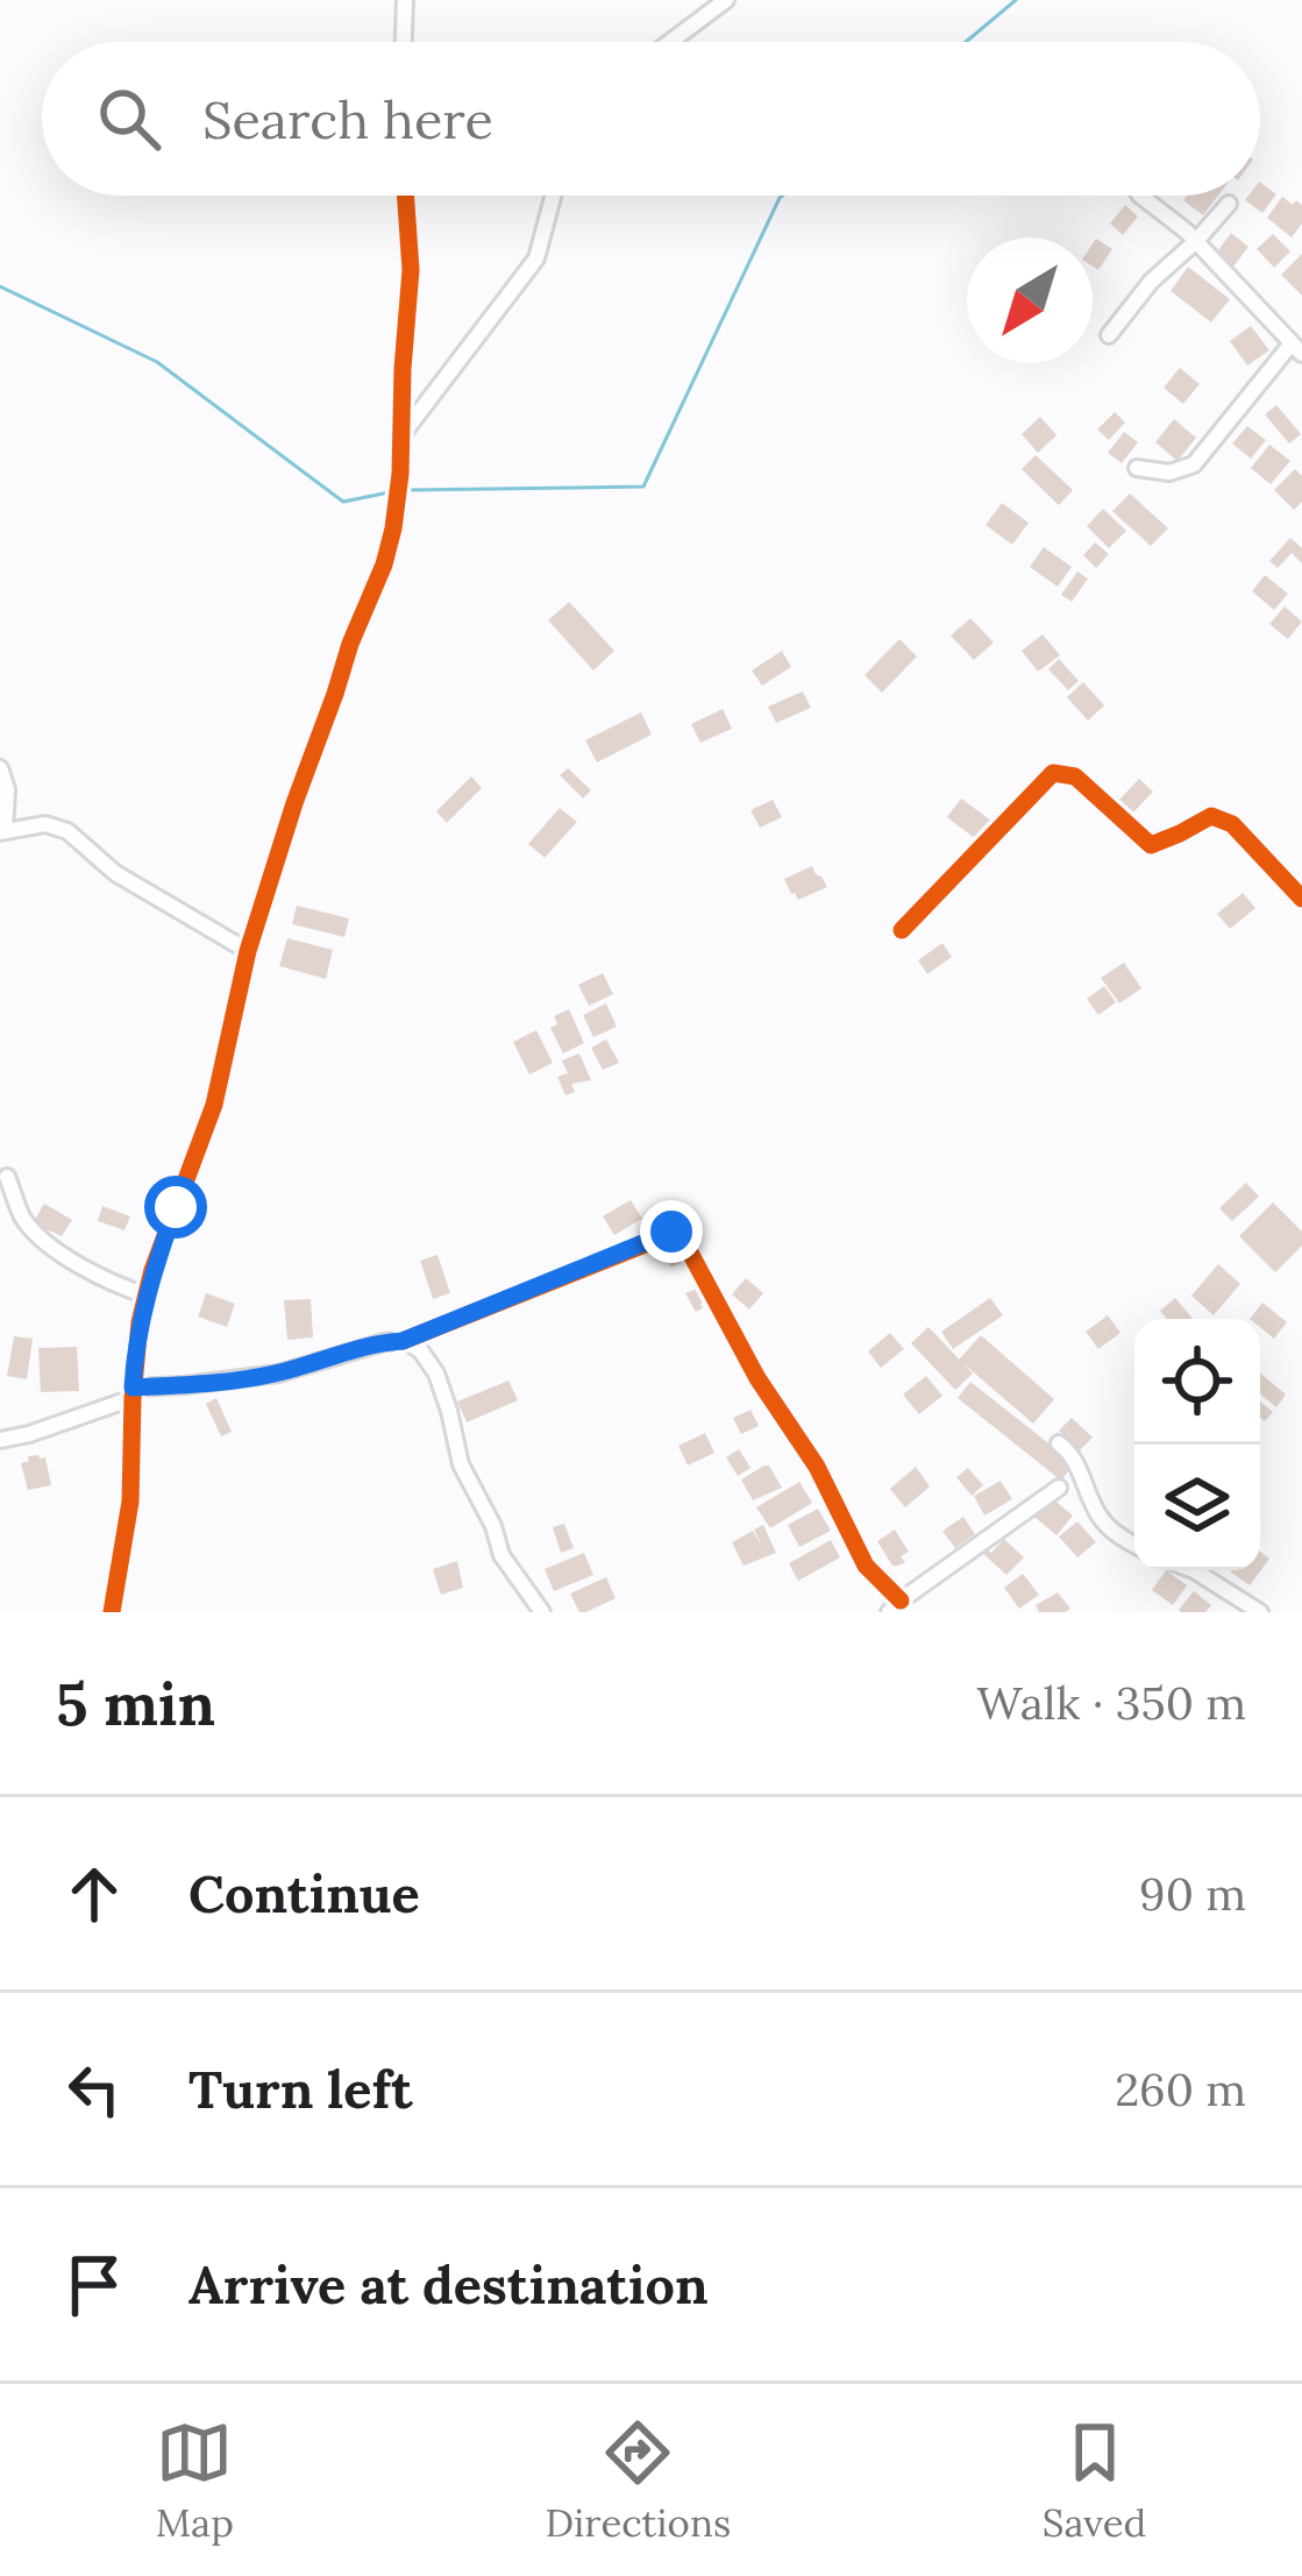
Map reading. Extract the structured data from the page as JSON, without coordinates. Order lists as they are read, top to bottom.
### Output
{
  "north": "bottom left",
  "page": {
    "search": "Search here",
    "heading": ["5 min", "Walk · 350 m"],
    "list": [
      ["Continue", "90 m"],
      ["Turn left", "260 m"],
      "Arrive at destination"
    ],
    "nav": ["Map", "Directions", "Saved"]
  }
}
